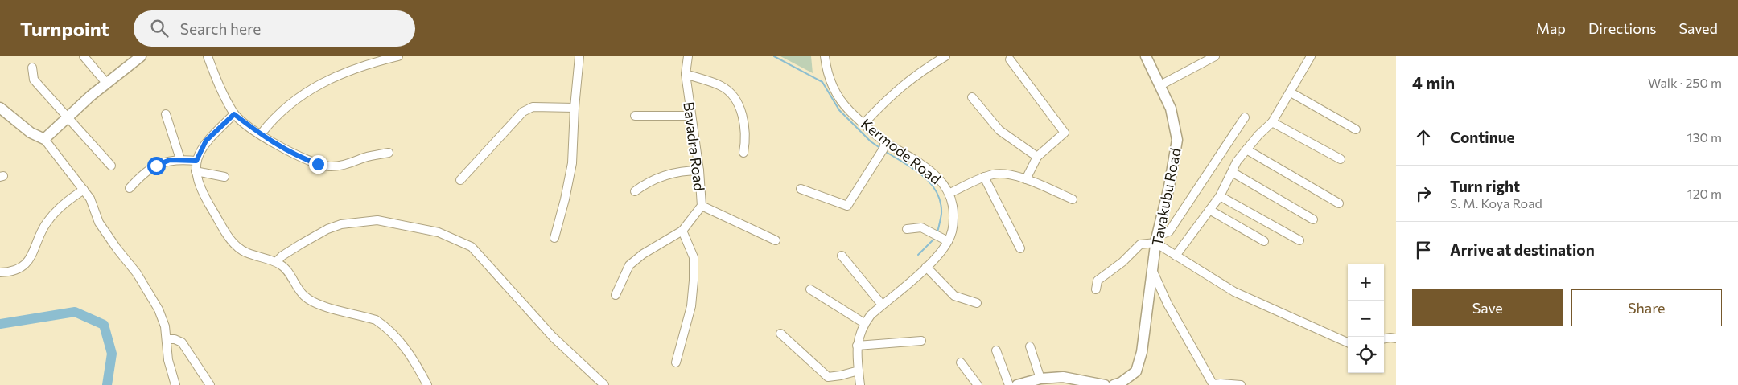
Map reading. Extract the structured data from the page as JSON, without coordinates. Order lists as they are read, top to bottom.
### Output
{
  "streets": {
    "main road": ["Tavakubu Road"],
    "street": ["Bavadra Road", "Kermode Road"]
  },
  "page": {
    "header": "Turnpoint",
    "search": "Search here",
    "nav": ["Map", "Directions", "Saved"],
    "heading": ["4 min", "Walk · 250 m"],
    "list": [
      ["Continue", "130 m"],
      ["Turn right", "S. M. Koya Road", "120 m"],
      "Arrive at destination"
    ],
    "map_buttons": ["+", "−"],
    "buttons": ["Save", "Share"]
  }
}
